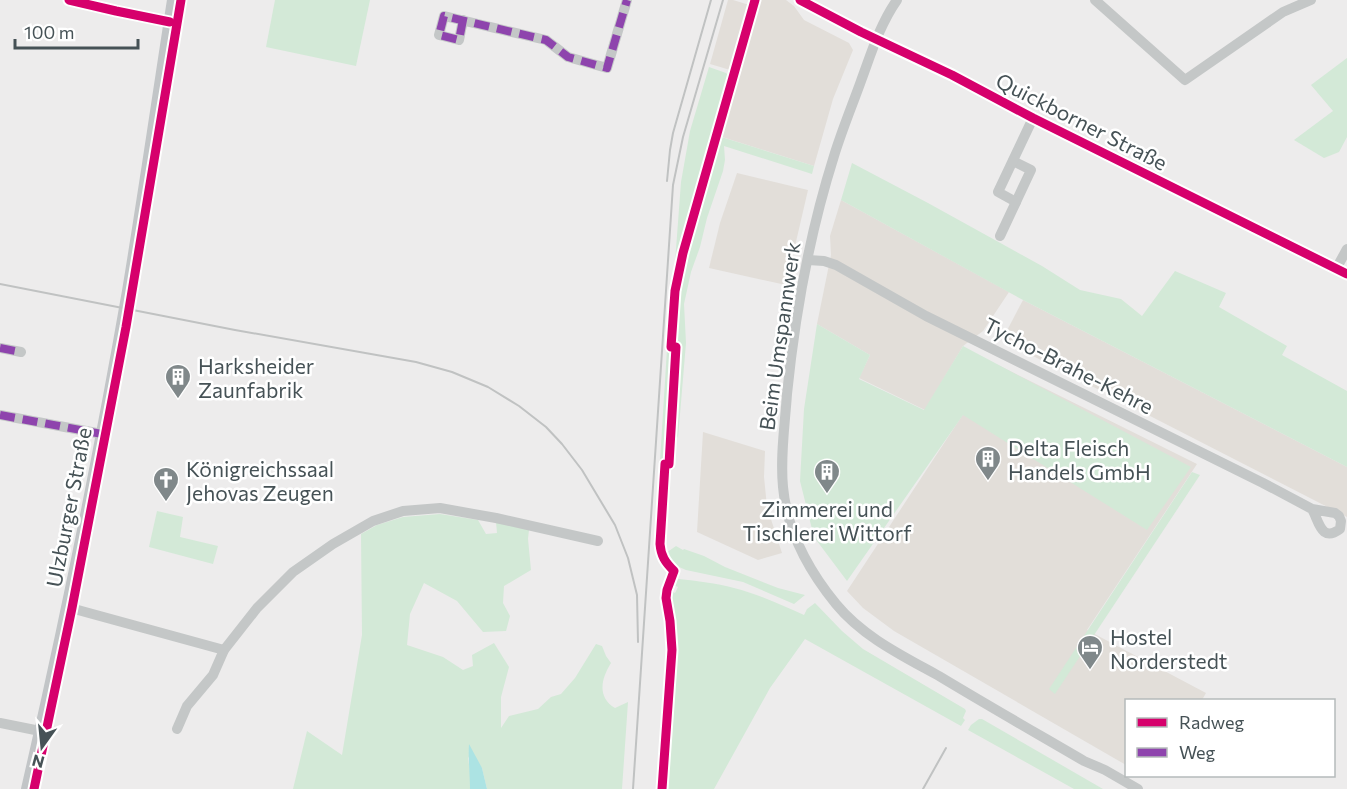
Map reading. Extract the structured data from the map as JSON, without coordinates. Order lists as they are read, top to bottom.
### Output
{
  "streets": {
    "main road": ["Ulzburger Straße"],
    "street": ["Quickborner Straße", "Beim Umspannwerk", "Tycho-Brahe-Kehre"]
  },
  "crossings": [
    ["Quickborner Straße", "Beim Umspannwerk"],
    ["Beim Umspannwerk", "Tycho-Brahe-Kehre"]
  ],
  "places": {
    "building": ["Harksheider Zaunfabrik", "Delta Fleisch Handels GmbH", "Zimmerei und Tischlerei Wittorf"],
    "church": ["Königreichssaal Jehovas Zeugen"],
    "hotel": ["Hostel Norderstedt"]
  },
  "legend": ["Radweg", "Weg"],
  "scale_bar": "100 m",
  "north": "bottom"
}
